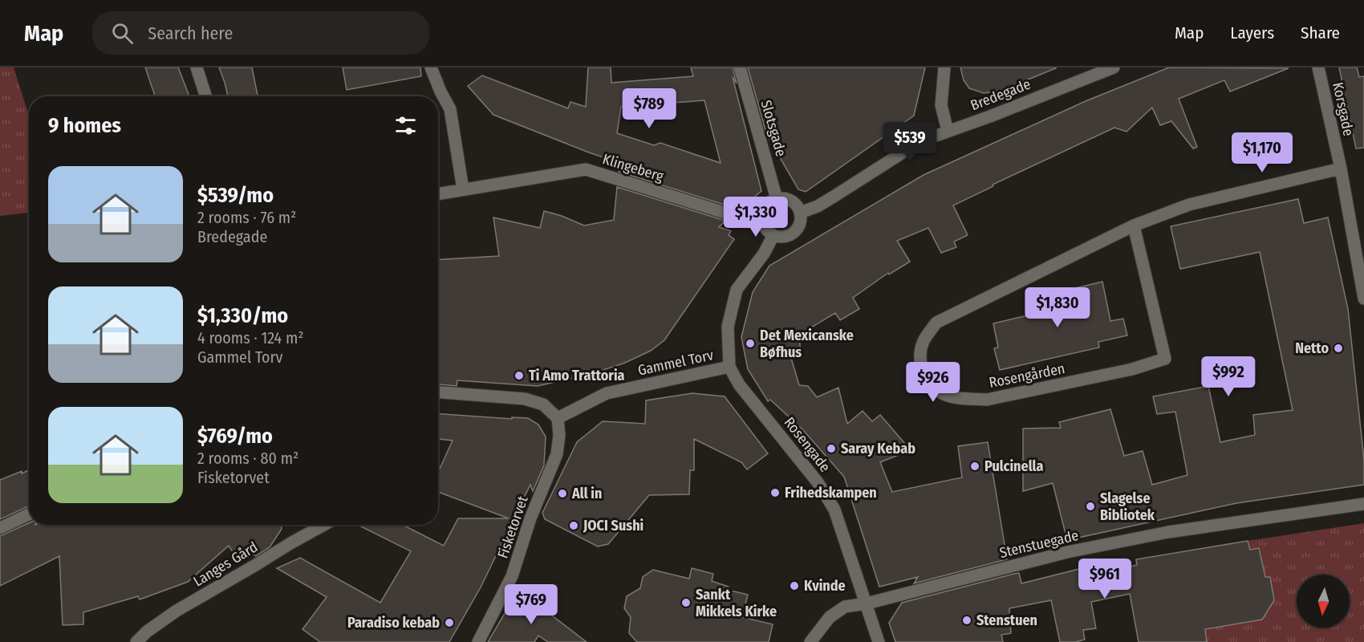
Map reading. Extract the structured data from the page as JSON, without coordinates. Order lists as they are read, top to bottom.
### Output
{
  "streets": {
    "street": [
      "Bredegade",
      "Korsgade",
      "Slotsgade",
      "Klingeberg",
      "Gammel Torv",
      "Rosengården",
      "Rosengade",
      "Fisketorvet",
      "Stenstuegade",
      "Langes Gård"
    ]
  },
  "crossings": [
    ["Bredegade", "Slotsgade"],
    ["Bredegade", "Klingeberg"],
    ["Bredegade", "Gammel Torv"],
    ["Korsgade", "Rosengården"],
    ["Slotsgade", "Klingeberg"],
    ["Slotsgade", "Gammel Torv"],
    ["Klingeberg", "Gammel Torv"],
    ["Gammel Torv", "Rosengade"],
    ["Gammel Torv", "Fisketorvet"],
    ["Rosengade", "Stenstuegade"]
  ],
  "places": [
    "Det Mexicanske Bøfhus",
    "Netto",
    "Ti Amo Trattoria",
    "Saray Kebab",
    "Pulcinella",
    "Frihedskampen",
    "All in",
    "Slagelse Bibliotek",
    "JOCI Sushi",
    "Kvinde",
    "Sankt Mikkels Kirke",
    "Stenstuen",
    "Paradiso kebab"
  ],
  "north": "bottom",
  "page": {
    "header": "Map",
    "search": "Search here",
    "nav": ["Map", "Layers", "Share"],
    "price": [
      "$789",
      "$539",
      "$1,170",
      "$1,330",
      "$1,830",
      "$992",
      "$926",
      "$961",
      "$769"
    ],
    "heading": "9 homes",
    "list": [
      {
        "name": "$539/mo",
        "note": "2 rooms · 76 m² · Bredegade"
      },
      {
        "name": "$1,330/mo",
        "note": "4 rooms · 124 m² · Gammel Torv"
      },
      {
        "name": "$769/mo",
        "note": "2 rooms · 80 m² · Fisketorvet"
      }
    ]
  }
}
